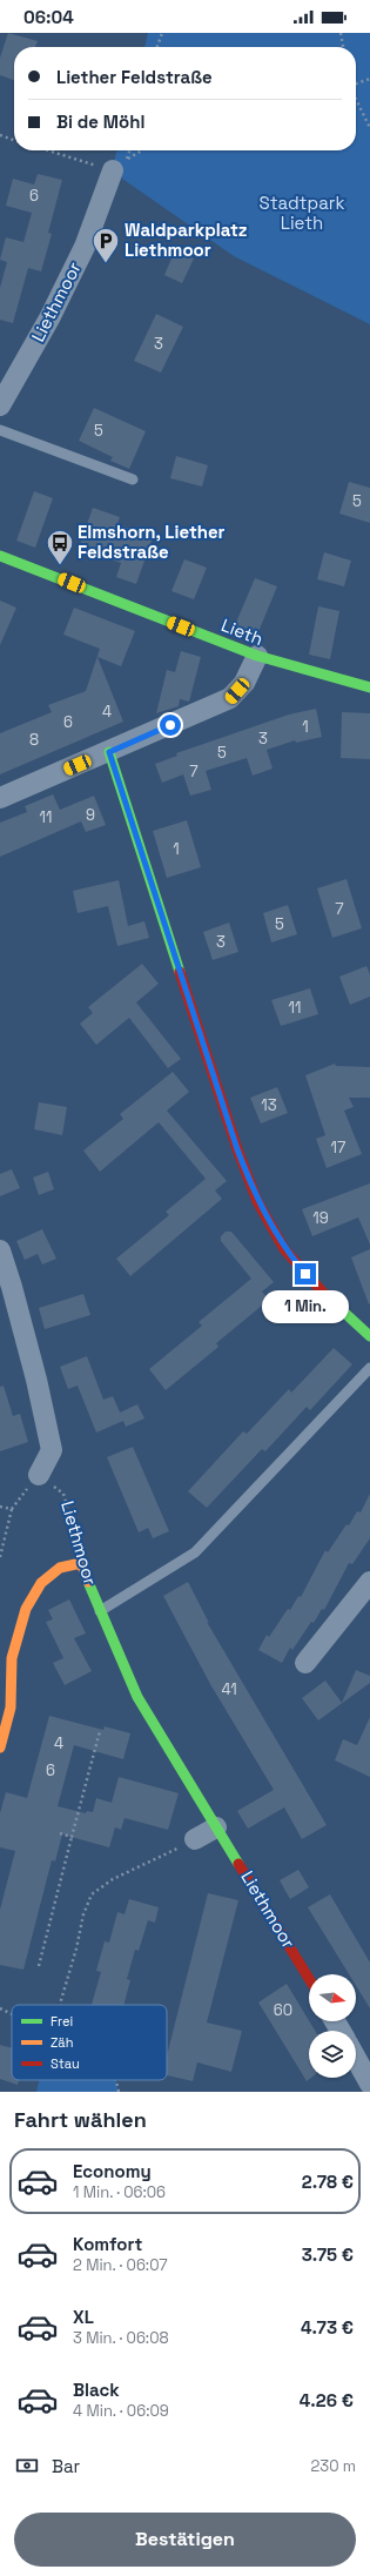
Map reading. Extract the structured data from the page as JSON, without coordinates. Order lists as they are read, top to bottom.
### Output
{
  "streets": {
    "street": ["Liethmoor", "Lieth"]
  },
  "parks": ["Stadtpark Lieth"],
  "places": {
    "parking": ["Waldparkplatz Liethmoor"],
    "bus stop": ["Elmshorn, Liether Feldstraße"]
  },
  "house_numbers": [
    "6",
    "3",
    "5",
    "5",
    "4",
    "6",
    "1",
    "3",
    "8",
    "5",
    "7",
    "9",
    "11",
    "1",
    "7",
    "5",
    "3",
    "11",
    "13",
    "17",
    "19",
    "41",
    "4",
    "6",
    "60"
  ],
  "legend": ["Frei", "Zäh", "Stau"],
  "north": "right",
  "page": {
    "status": "06:04",
    "banner": ["Liether Feldstraße", "Bi de Möhl"],
    "bubble": "1 Min.",
    "heading": "Fahrt wählen",
    "list": [
      {
        "name": "Economy",
        "note": "1 Min. · 06:06",
        "value": "2.78 €"
      },
      {
        "name": "Komfort",
        "note": "2 Min. · 06:07",
        "value": "3.75 €"
      },
      {
        "name": "XL",
        "note": "3 Min. · 06:08",
        "value": "4.73 €"
      },
      {
        "name": "Black",
        "note": "4 Min. · 06:09",
        "value": "4.26 €"
      }
    ],
    "pay": ["Bar", "230 m"],
    "buttons": "Bestätigen"
  }
}
